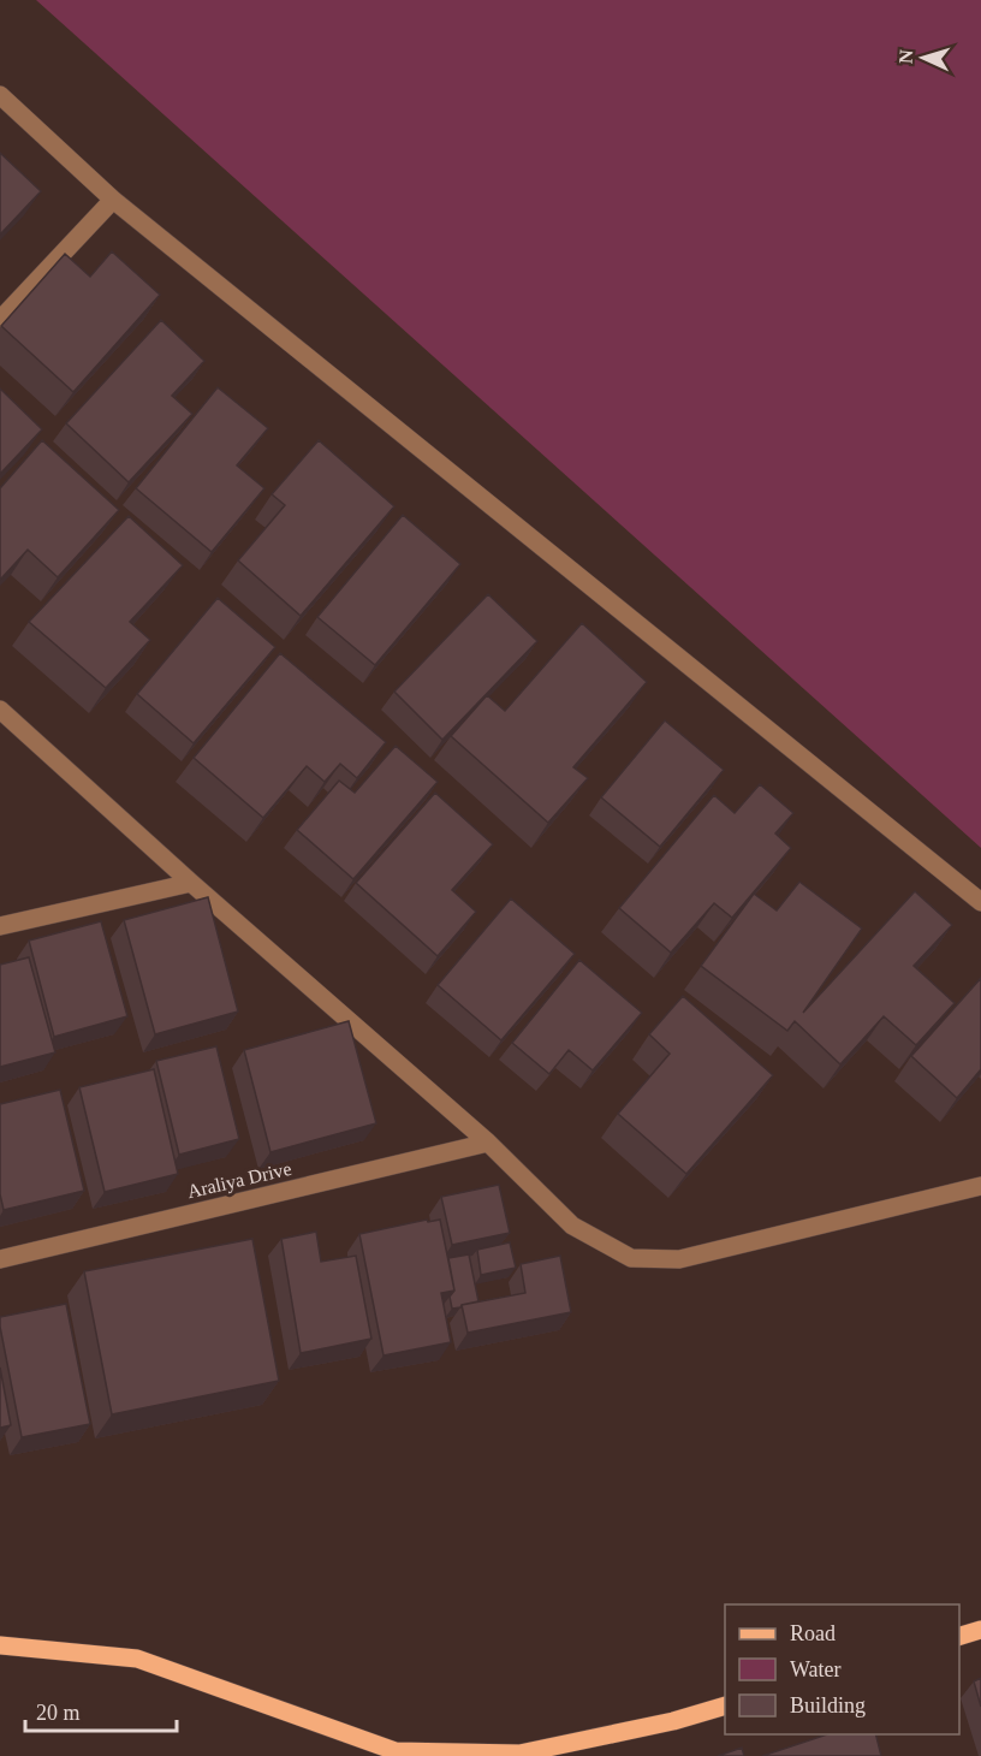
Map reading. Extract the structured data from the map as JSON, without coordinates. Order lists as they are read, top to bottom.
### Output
{
  "streets": {
    "street": ["Araliya Drive"]
  },
  "legend": ["Road", "Water", "Building"],
  "scale_bar": "20 m",
  "north": "left"
}
